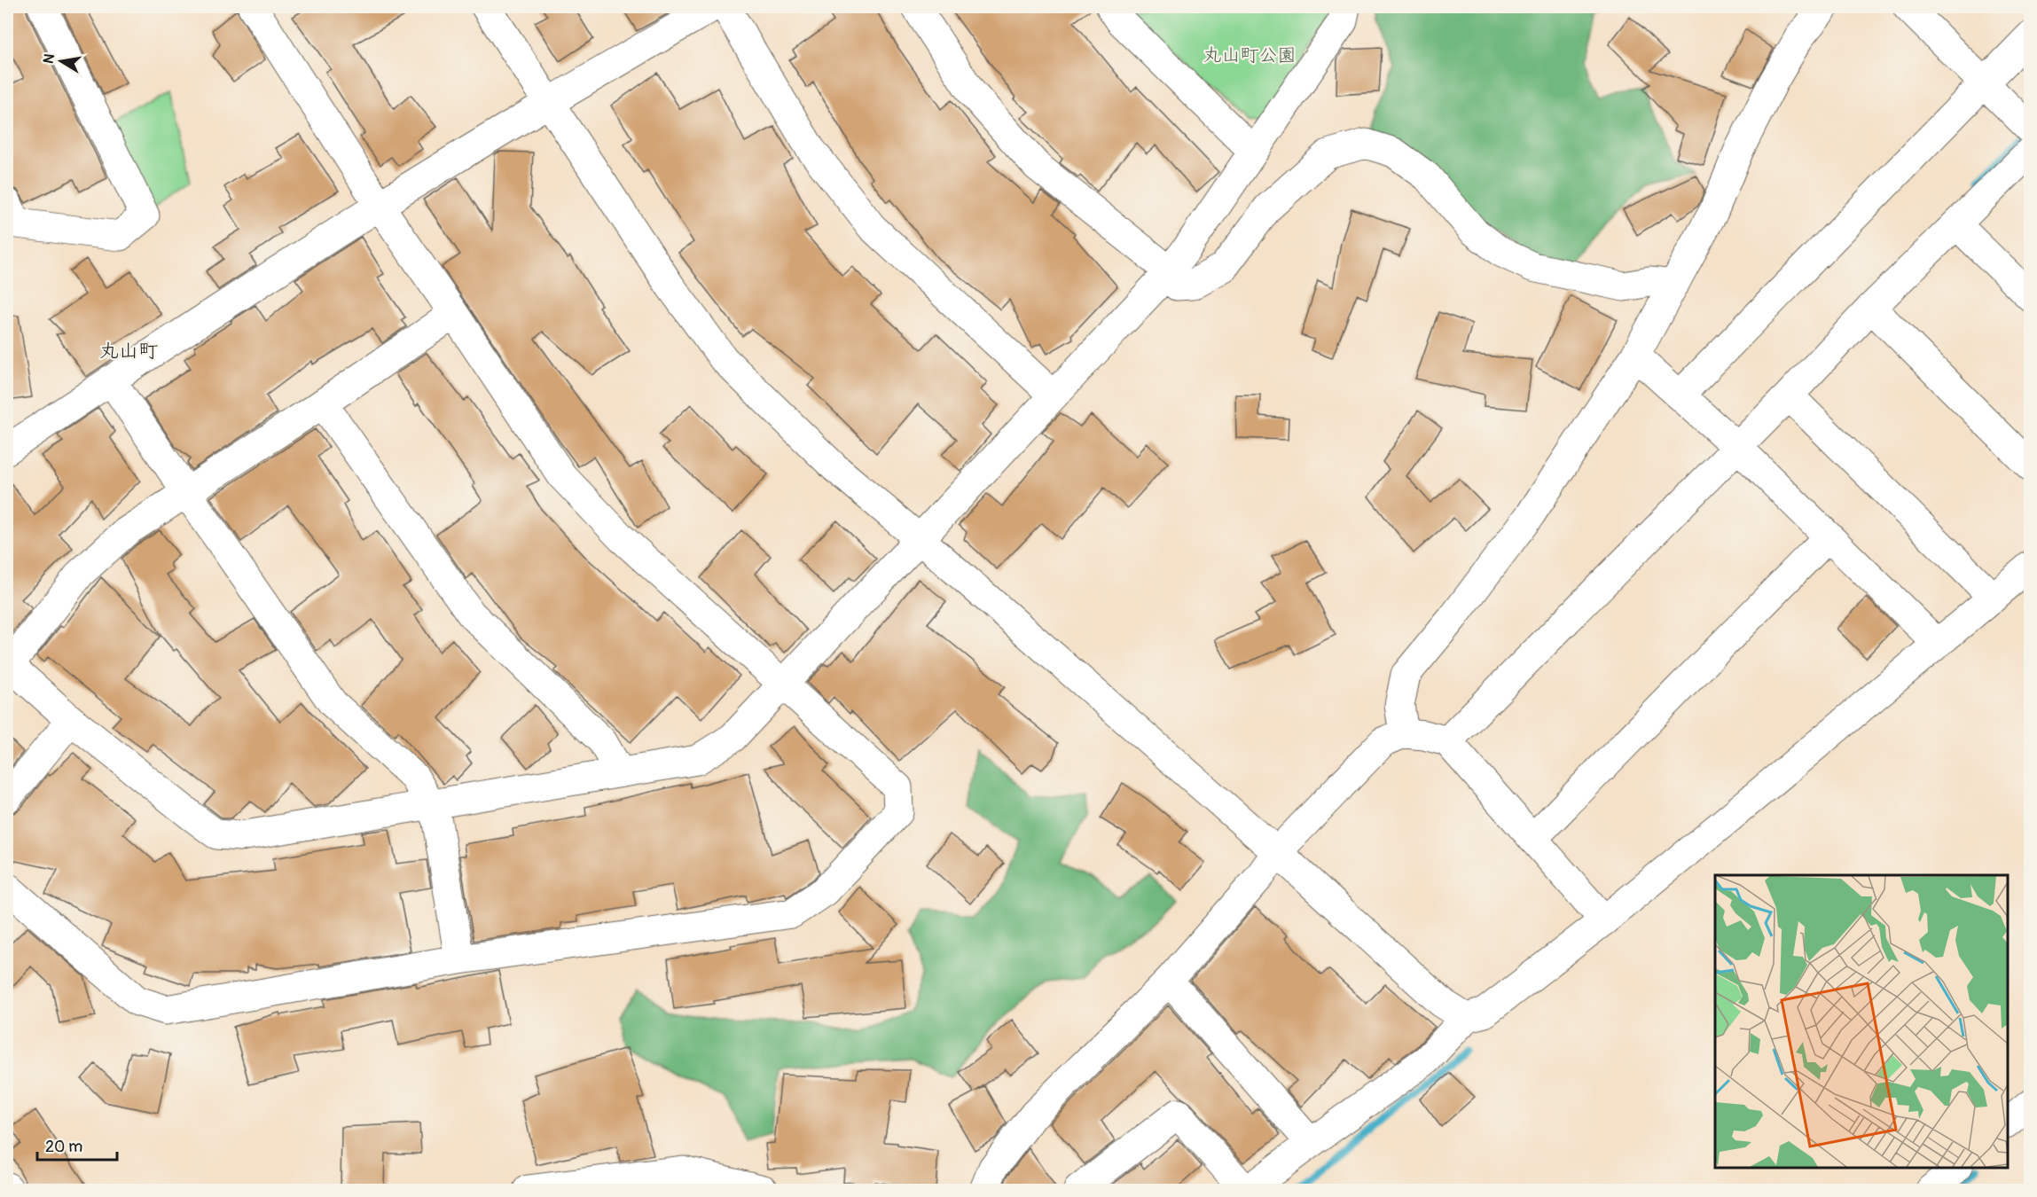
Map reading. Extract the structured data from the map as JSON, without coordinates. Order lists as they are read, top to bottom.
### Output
{
  "districts": ["丸山町"],
  "parks": ["丸山町公園"],
  "scale_bar": "20 m",
  "north": "left"
}
